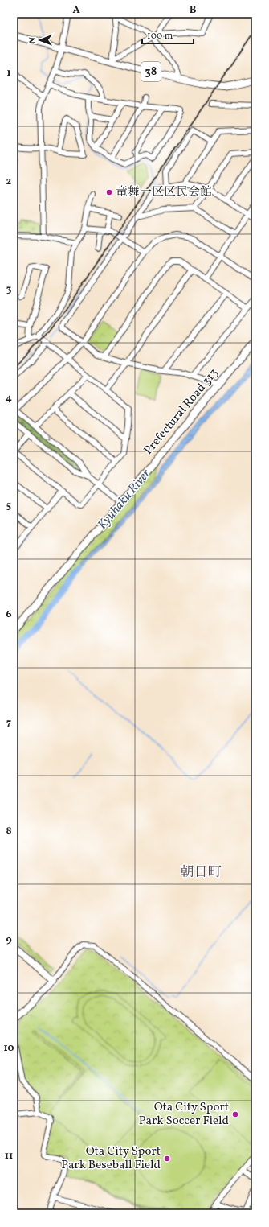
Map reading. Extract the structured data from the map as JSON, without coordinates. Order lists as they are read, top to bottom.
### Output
{
  "streets": {
    "main road": ["38", "Prefectural Road 313"]
  },
  "districts": ["朝日町"],
  "water": ["Kyuhaku River"],
  "places": ["竜舞一区区民会館", "Ota City Sport Park Soccer Field", "Ota City Sport Park Beseball Field"],
  "scale_bar": "100 m",
  "north": "left",
  "grid": {
    "columns": ["A", "B"],
    "rows": [
      "1",
      "2",
      "3",
      "4",
      "5",
      "6",
      "7",
      "8",
      "9",
      "10",
      "11"
    ]
  }
}
